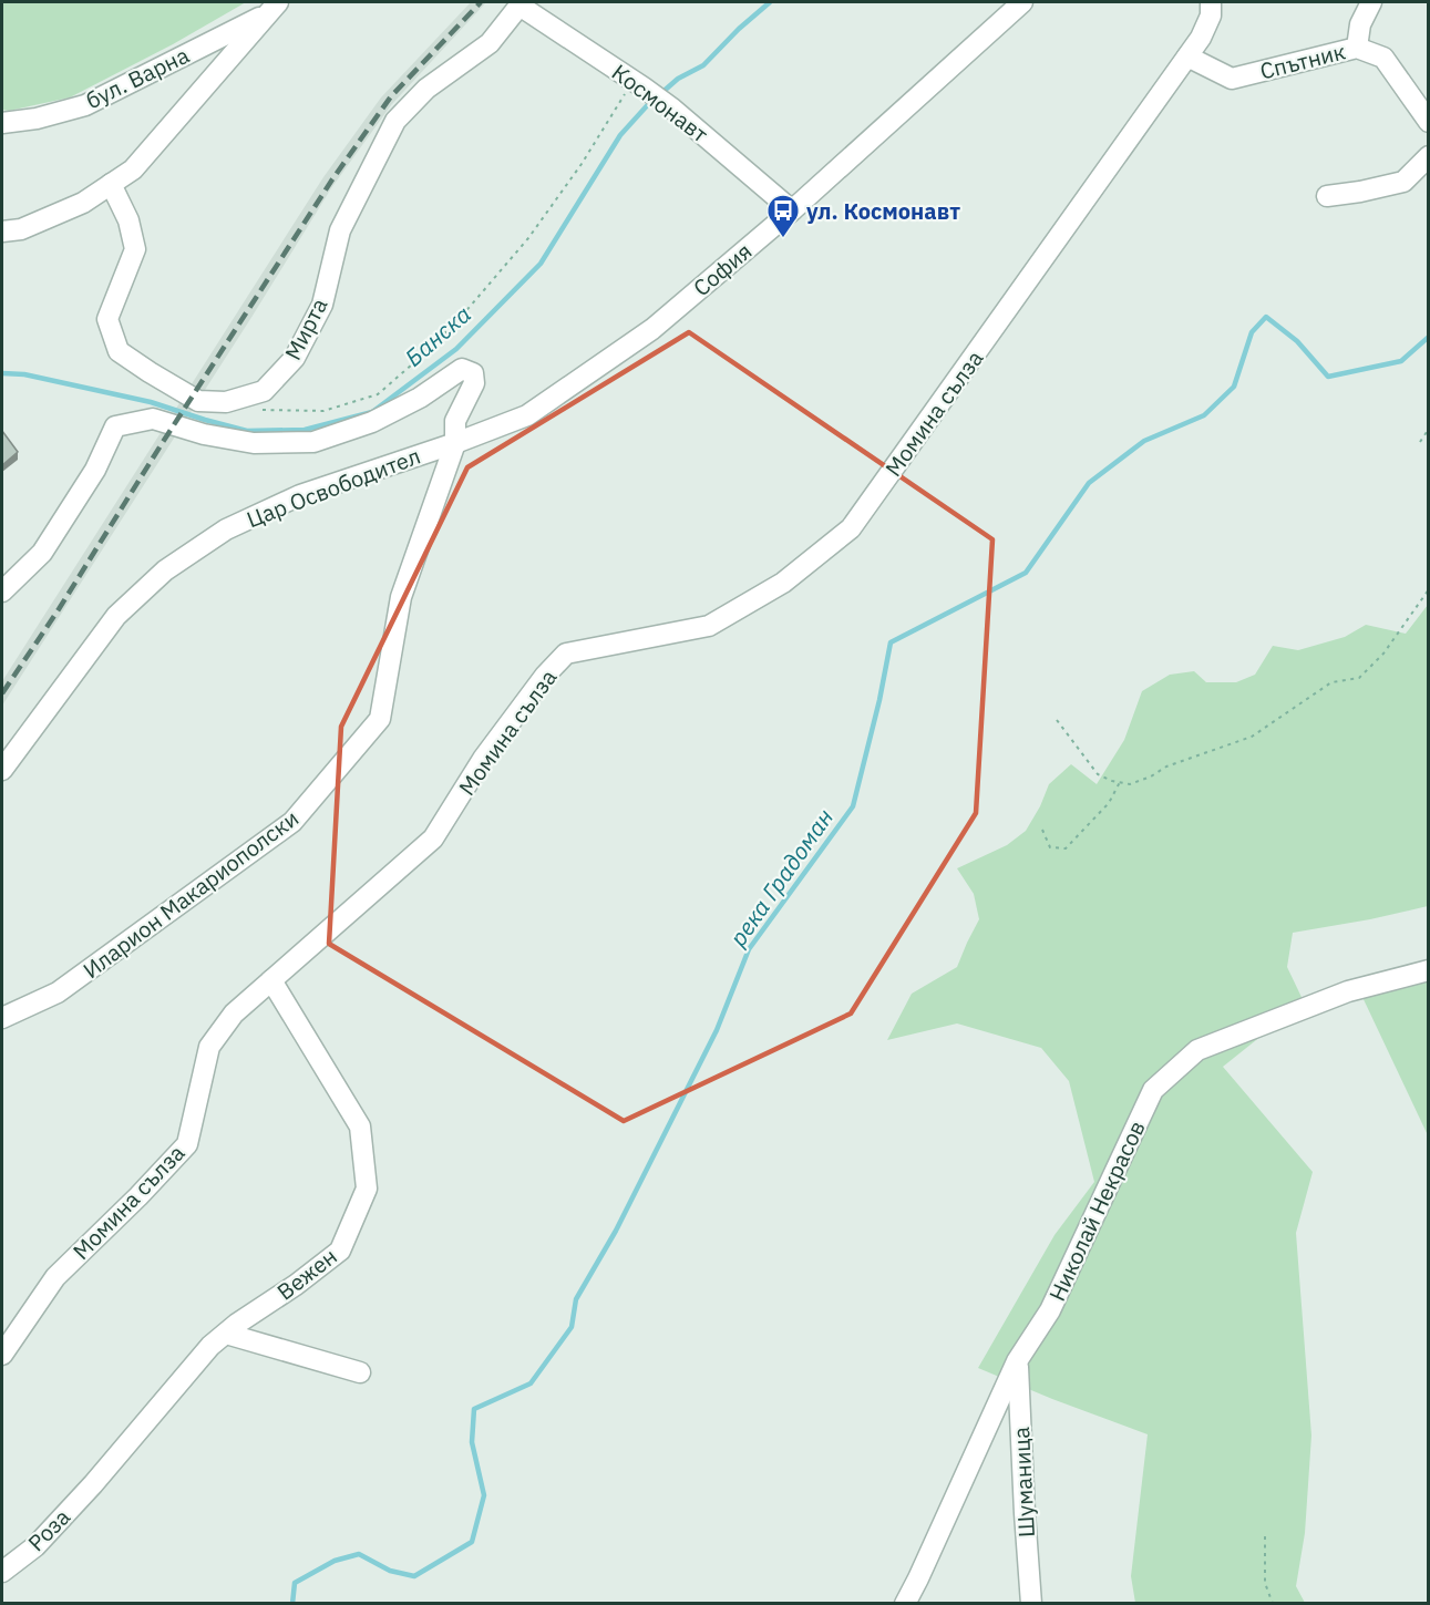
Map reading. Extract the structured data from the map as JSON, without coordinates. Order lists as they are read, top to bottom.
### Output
{
  "streets": {
    "street": [
      "Спътник",
      "бул. Варна",
      "Космонавт",
      "София",
      "Мирта",
      "Момина сълза",
      "Цар Освободител",
      "Иларион Макариополски",
      "Николай Некрасов",
      "Вежен",
      "Шуманица",
      "Роза"
    ]
  },
  "crossings": [
    ["Спътник", "Момина сълза"],
    ["Космонавт", "София"],
    ["Космонавт", "Мирта"],
    ["София", "Цар Освободител"],
    ["София", "Иларион Макариополски"],
    ["Момина сълза", "Вежен"],
    ["Цар Освободител", "Иларион Макариополски"],
    ["Николай Некрасов", "Шуманица"],
    ["Вежен", "Роза"]
  ],
  "water": ["Банска", "река Градоман"],
  "places": {
    "bus stop": ["ул. Космонавт"]
  }
}
